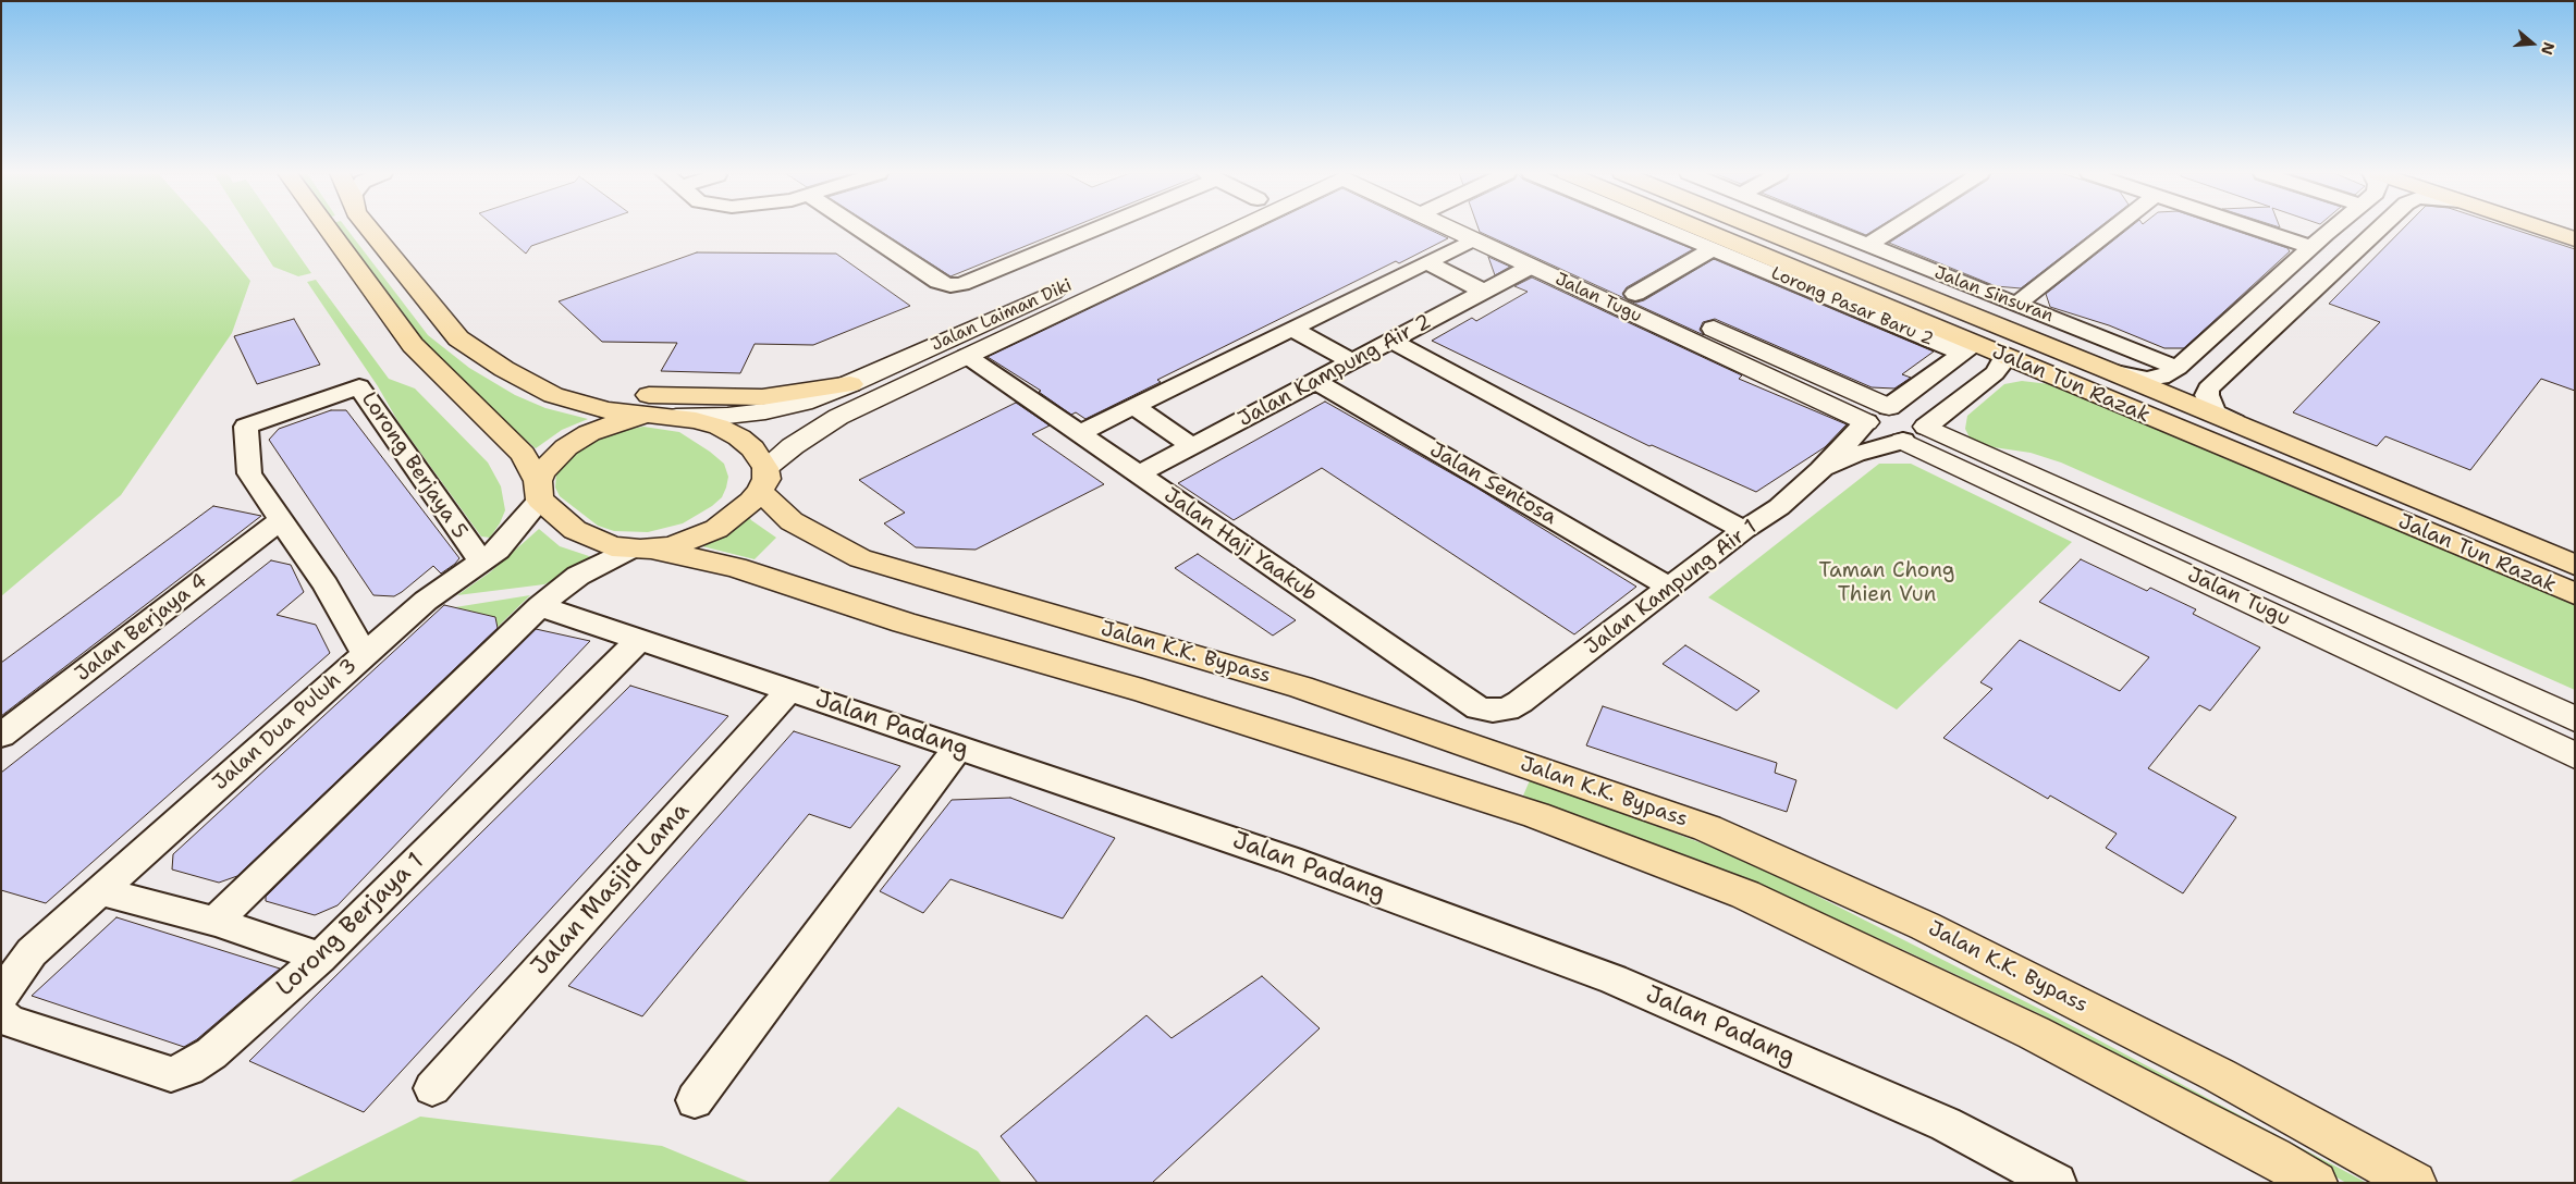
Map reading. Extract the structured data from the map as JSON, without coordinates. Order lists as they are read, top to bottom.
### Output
{
  "streets": {
    "main road": ["Jalan Tun Razak", "Jalan K.K. Bypass"],
    "street": [
      "Jalan Sinsuran",
      "Jalan Tugu",
      "Lorong Pasar Baru 2",
      "Jalan Laiman Diki",
      "Jalan Kampung Air 2",
      "Lorong Berjaya 5",
      "Jalan Sentosa",
      "Jalan Haji Yaakub",
      "Jalan Kampung Air 1",
      "Jalan Berjaya 4",
      "Jalan Dua Puluh 3",
      "Jalan Padang",
      "Jalan Masjid Lama",
      "Lorong Berjaya 1"
    ]
  },
  "crossings": [
    ["Jalan Tugu", "Jalan Kampung Air 2"],
    ["Jalan Tugu", "Jalan Kampung Air 1"],
    ["Lorong Pasar Baru 2", "Jalan Tun Razak"],
    ["Jalan Laiman Diki", "Jalan Haji Yaakub"],
    ["Jalan Laiman Diki", "Jalan K.K. Bypass"],
    ["Jalan Laiman Diki", "Jalan Dua Puluh 3"],
    ["Jalan Kampung Air 2", "Jalan Sentosa"],
    ["Jalan Kampung Air 2", "Jalan Haji Yaakub"],
    ["Jalan Tun Razak", "Jalan Kampung Air 1"],
    ["Lorong Berjaya 5", "Jalan Berjaya 4"],
    ["Lorong Berjaya 5", "Jalan Dua Puluh 3"],
    ["Jalan Sentosa", "Jalan Kampung Air 1"],
    ["Jalan Haji Yaakub", "Jalan Kampung Air 1"],
    ["Jalan K.K. Bypass", "Jalan Dua Puluh 3"],
    ["Jalan Dua Puluh 3", "Lorong Berjaya 1"],
    ["Jalan Padang", "Jalan Masjid Lama"],
    ["Jalan Padang", "Lorong Berjaya 1"]
  ],
  "parks": ["Taman Chong Thien Vun"],
  "north": "right"
}
